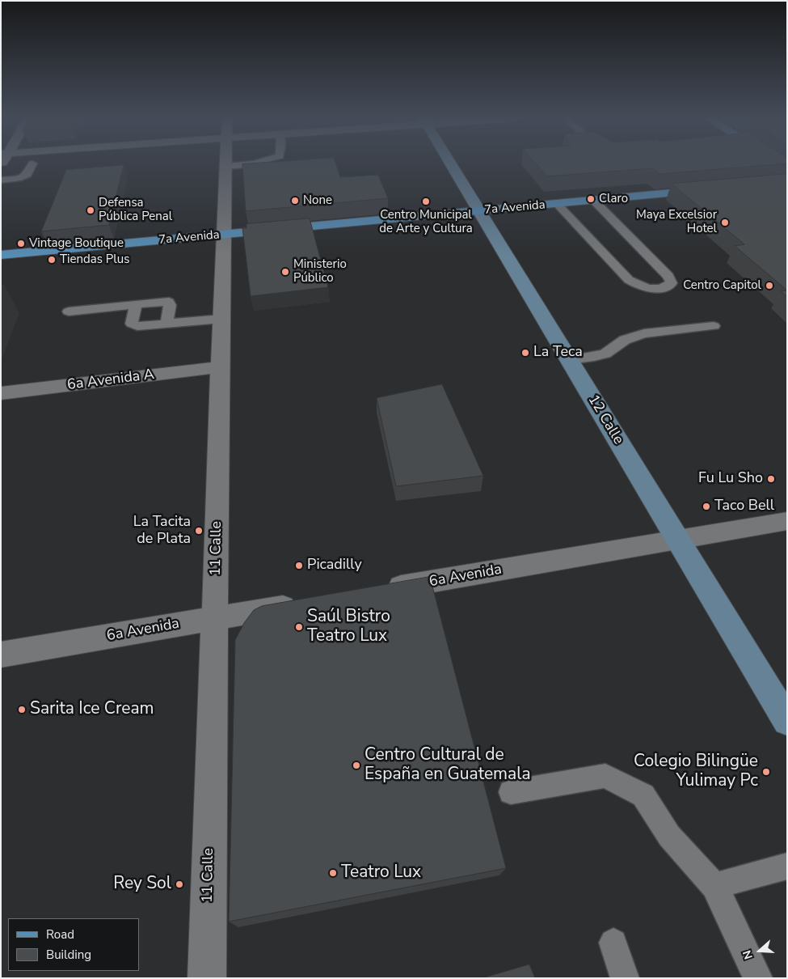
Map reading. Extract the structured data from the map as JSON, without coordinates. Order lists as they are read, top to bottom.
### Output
{
  "streets": {
    "main road": ["7a Avenida"],
    "street": [
      "6a Avenida A",
      "12 Calle",
      "11 Calle",
      "6a Avenida"
    ]
  },
  "crossings": [
    ["7a Avenida", "12 Calle"],
    ["7a Avenida", "11 Calle"],
    ["6a Avenida A", "11 Calle"],
    ["12 Calle", "6a Avenida"],
    ["11 Calle", "6a Avenida"]
  ],
  "places": [
    "Claro",
    "None",
    "Centro Municipal de Arte y Cultura",
    "Defensa Pública Penal",
    "Maya Excelsior Hotel",
    "Vintage Boutique",
    "Tiendas Plus",
    "Ministerio Público",
    "Centro Capitol",
    "La Teca",
    "Fu Lu Sho",
    "Taco Bell",
    "La Tacita de Plata",
    "Picadilly",
    "Saúl Bistro Teatro Lux",
    "Sarita Ice Cream",
    "Centro Cultural de España en Guatemala",
    "Colegio Bilingüe Yulimay Pc",
    "Teatro Lux",
    "Rey Sol"
  ],
  "legend": ["Road", "Building"],
  "north": "left"
}
